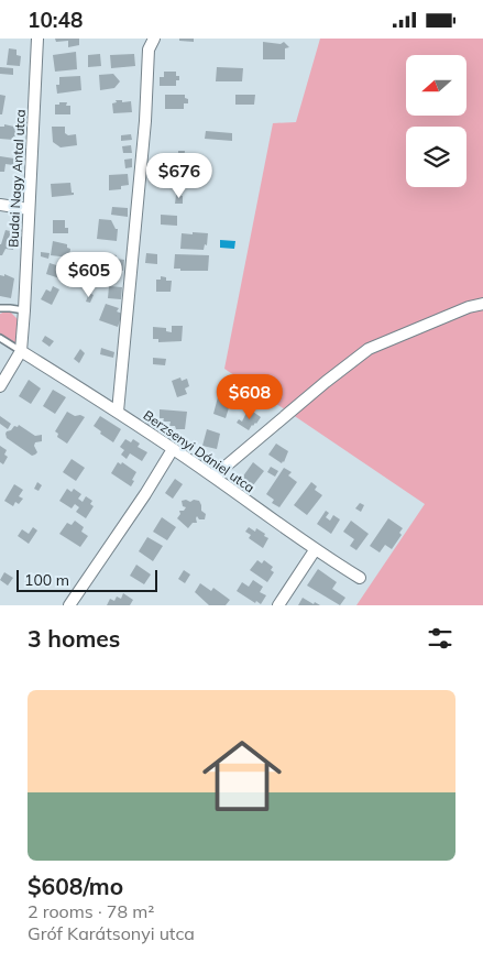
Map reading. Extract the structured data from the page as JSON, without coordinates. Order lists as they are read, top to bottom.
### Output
{
  "streets": {
    "street": ["Budai Nagy Antal utca", "Berzsenyi Dániel utca"]
  },
  "crossings": [
    ["Budai Nagy Antal utca", "Berzsenyi Dániel utca"]
  ],
  "scale_bar": "100 m",
  "north": "left",
  "page": {
    "status": "10:48",
    "price": ["$676", "$605", "$608"],
    "scale": "100 m",
    "heading": "3 homes",
    "list": [
      {
        "name": "$608/mo",
        "note": "2 rooms · 78 m² · Gróf Karátsonyi utca"
      }
    ]
  }
}
